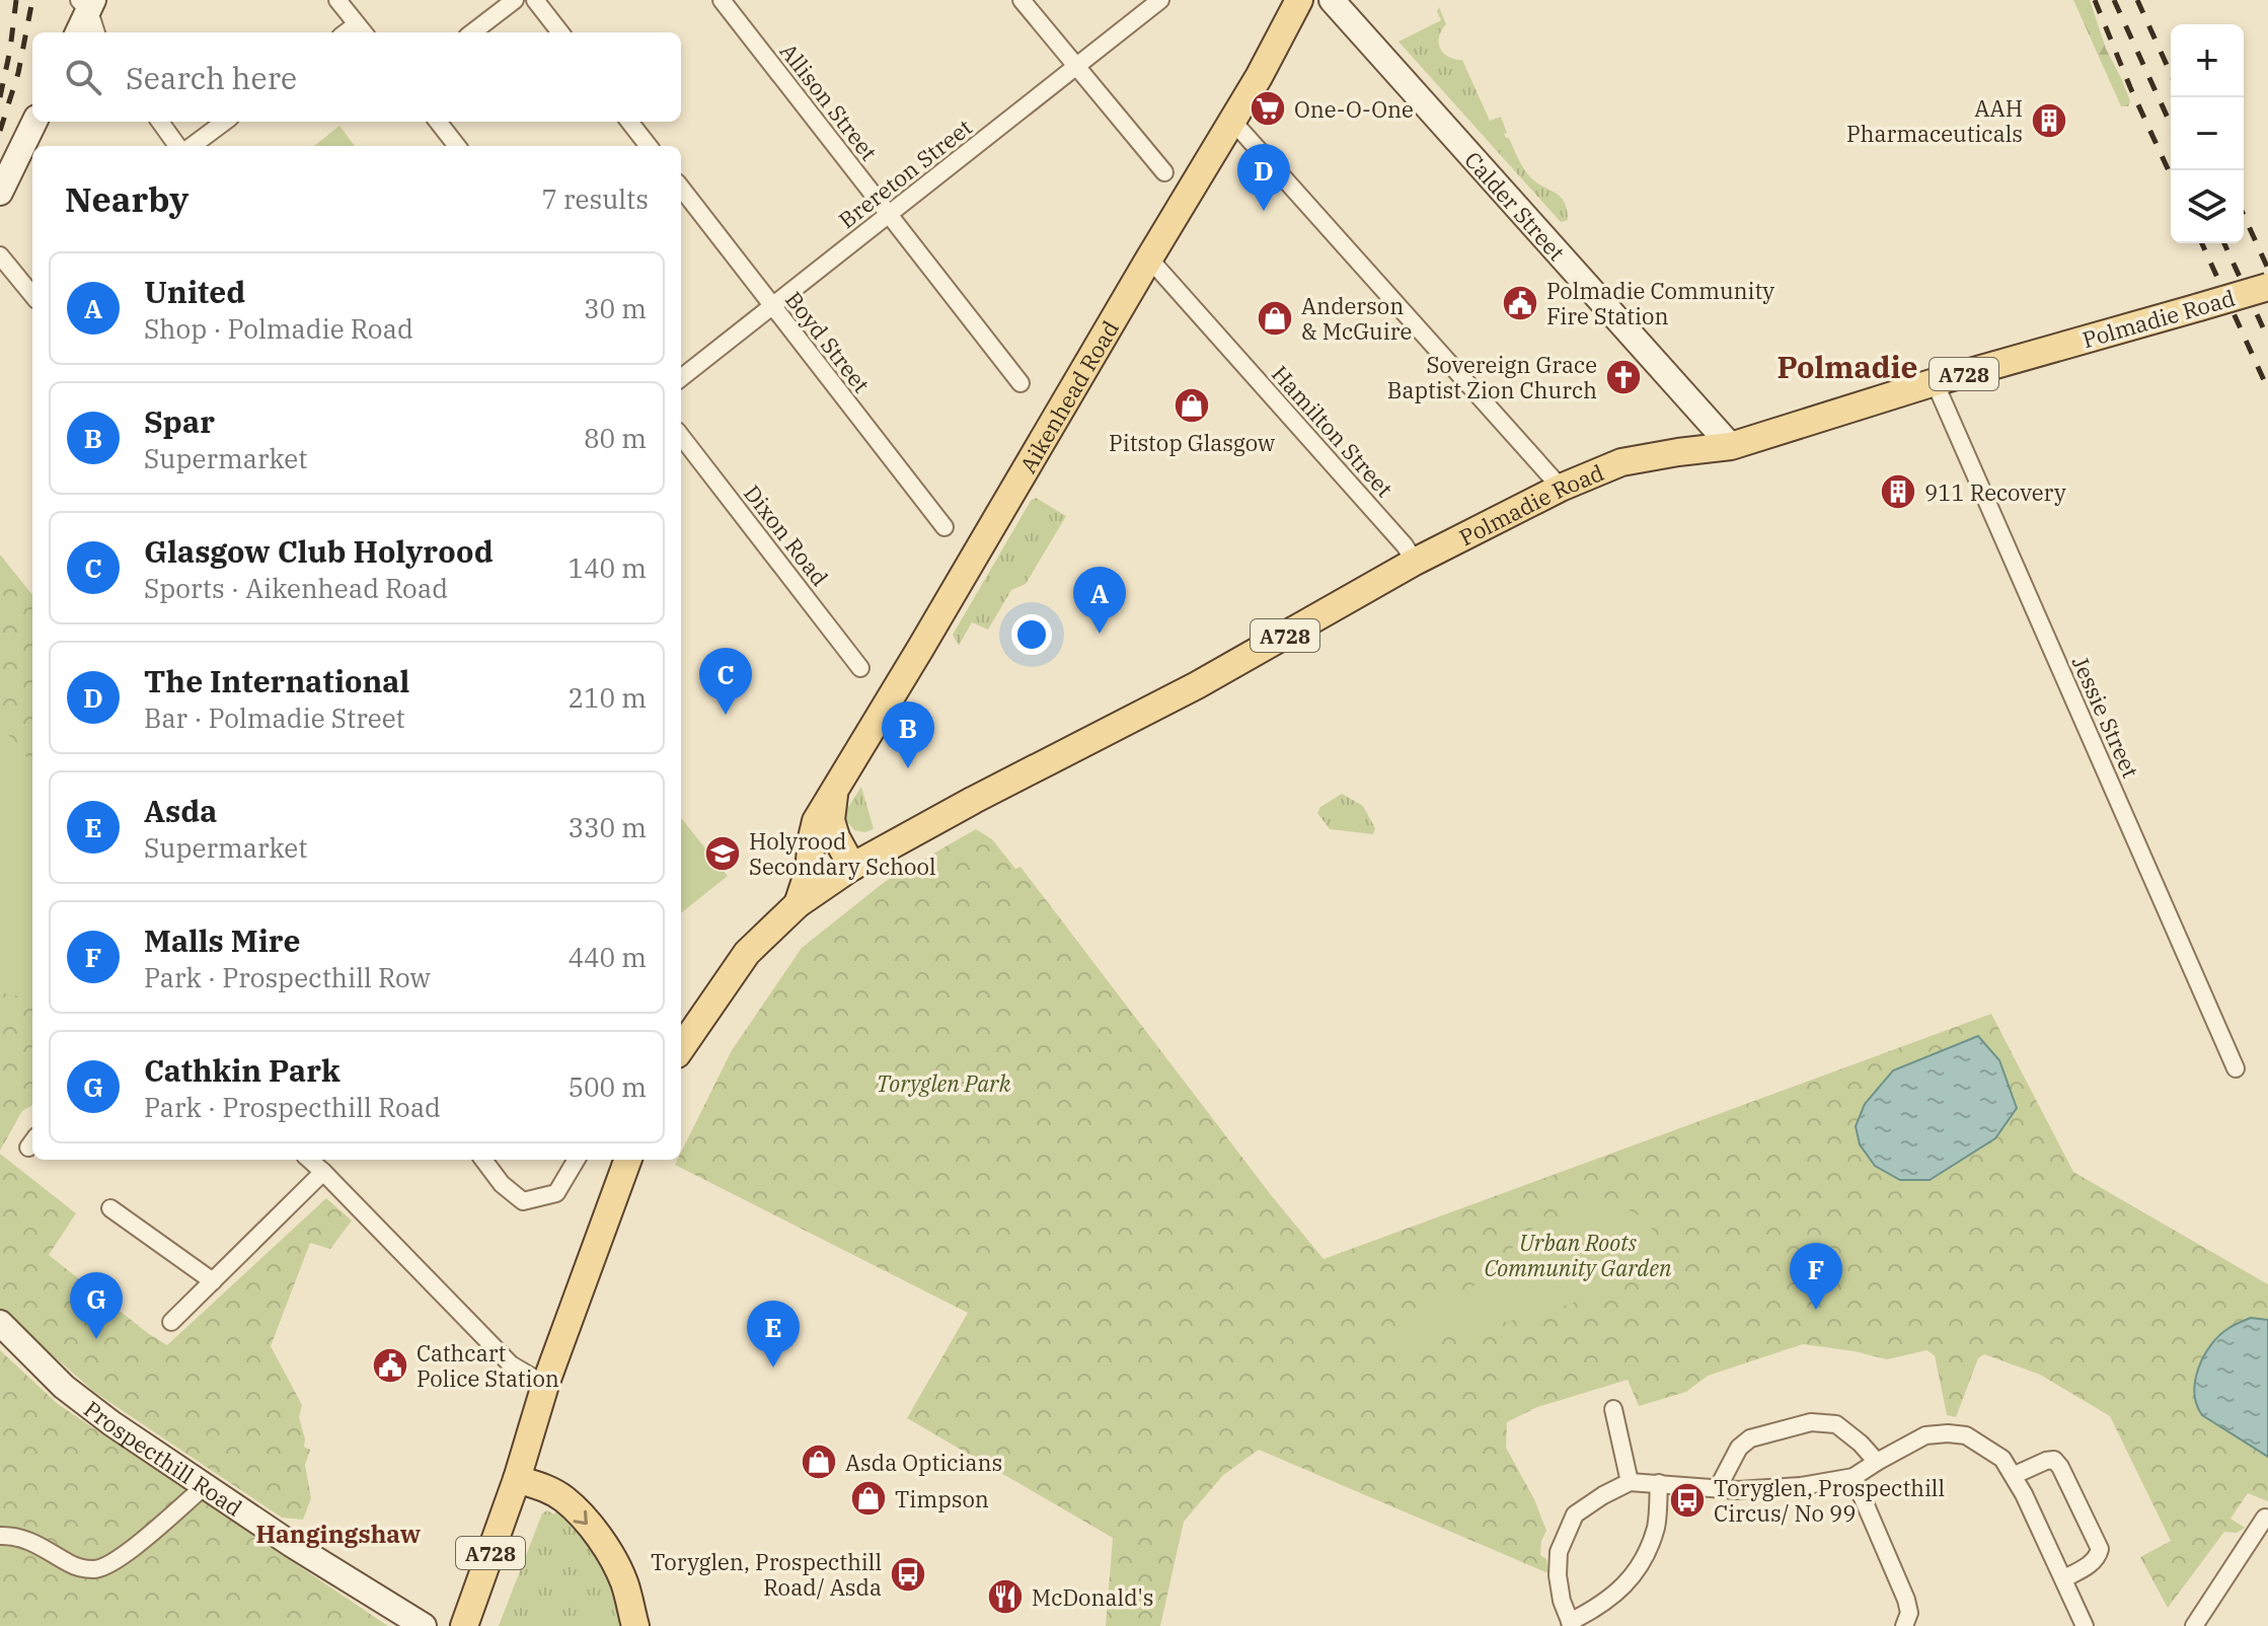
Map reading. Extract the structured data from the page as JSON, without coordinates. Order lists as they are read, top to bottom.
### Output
{
  "streets": {
    "main road": [
      "Calder Street",
      "Polmadie Road",
      "A728",
      "Aikenhead Road",
      "Prospecthill Road"
    ],
    "street": [
      "Allison Street",
      "Brereton Street",
      "Boyd Street",
      "Hamilton Street",
      "Dixon Road",
      "Jessie Street"
    ]
  },
  "crossings": [
    ["Allison Street", "Brereton Street"],
    ["Brereton Street", "Boyd Street"],
    ["Calder Street", "Polmadie Road"],
    ["Polmadie Road", "Aikenhead Road"],
    ["Polmadie Road", "Hamilton Street"],
    ["Polmadie Road", "Jessie Street"],
    ["Aikenhead Road", "Hamilton Street"]
  ],
  "districts": ["Polmadie", "Hangingshaw"],
  "parks": ["Toryglen Park", "Urban Roots Community Garden"],
  "places": {
    "supermarket": ["One-O-One"],
    "building": ["AAH Pharmaceuticals", "911 Recovery"],
    "public building": ["Polmadie Community Fire Station", "Cathcart Police Station"],
    "shop": [
      "Anderson & McGuire",
      "Pitstop Glasgow",
      "Asda Opticians",
      "Timpson"
    ],
    "church": ["Sovereign Grace Baptist Zion Church"],
    "school or university": ["Holyrood Secondary School"],
    "bus stop": ["Toryglen, Prospecthill Circus/ No 99", "Toryglen, Prospecthill Road/ Asda"],
    "restaurant": ["McDonald's"]
  },
  "page": {
    "map_buttons": ["+", "−"],
    "search": "Search here",
    "pins": [
      "D",
      "A",
      "C",
      "B",
      "F",
      "G",
      "E"
    ],
    "heading": ["Nearby", "7 results"],
    "list": [
      {
        "mark": "A",
        "name": "United",
        "note": "Shop · Polmadie Road",
        "value": "30 m"
      },
      {
        "mark": "B",
        "name": "Spar",
        "note": "Supermarket",
        "value": "80 m"
      },
      {
        "mark": "C",
        "name": "Glasgow Club Holyrood",
        "note": "Sports · Aikenhead Road",
        "value": "140 m"
      },
      {
        "mark": "D",
        "name": "The International",
        "note": "Bar · Polmadie Street",
        "value": "210 m"
      },
      {
        "mark": "E",
        "name": "Asda",
        "note": "Supermarket",
        "value": "330 m"
      },
      {
        "mark": "F",
        "name": "Malls Mire",
        "note": "Park · Prospecthill Row",
        "value": "440 m"
      },
      {
        "mark": "G",
        "name": "Cathkin Park",
        "note": "Park · Prospecthill Road",
        "value": "500 m"
      }
    ]
  }
}
